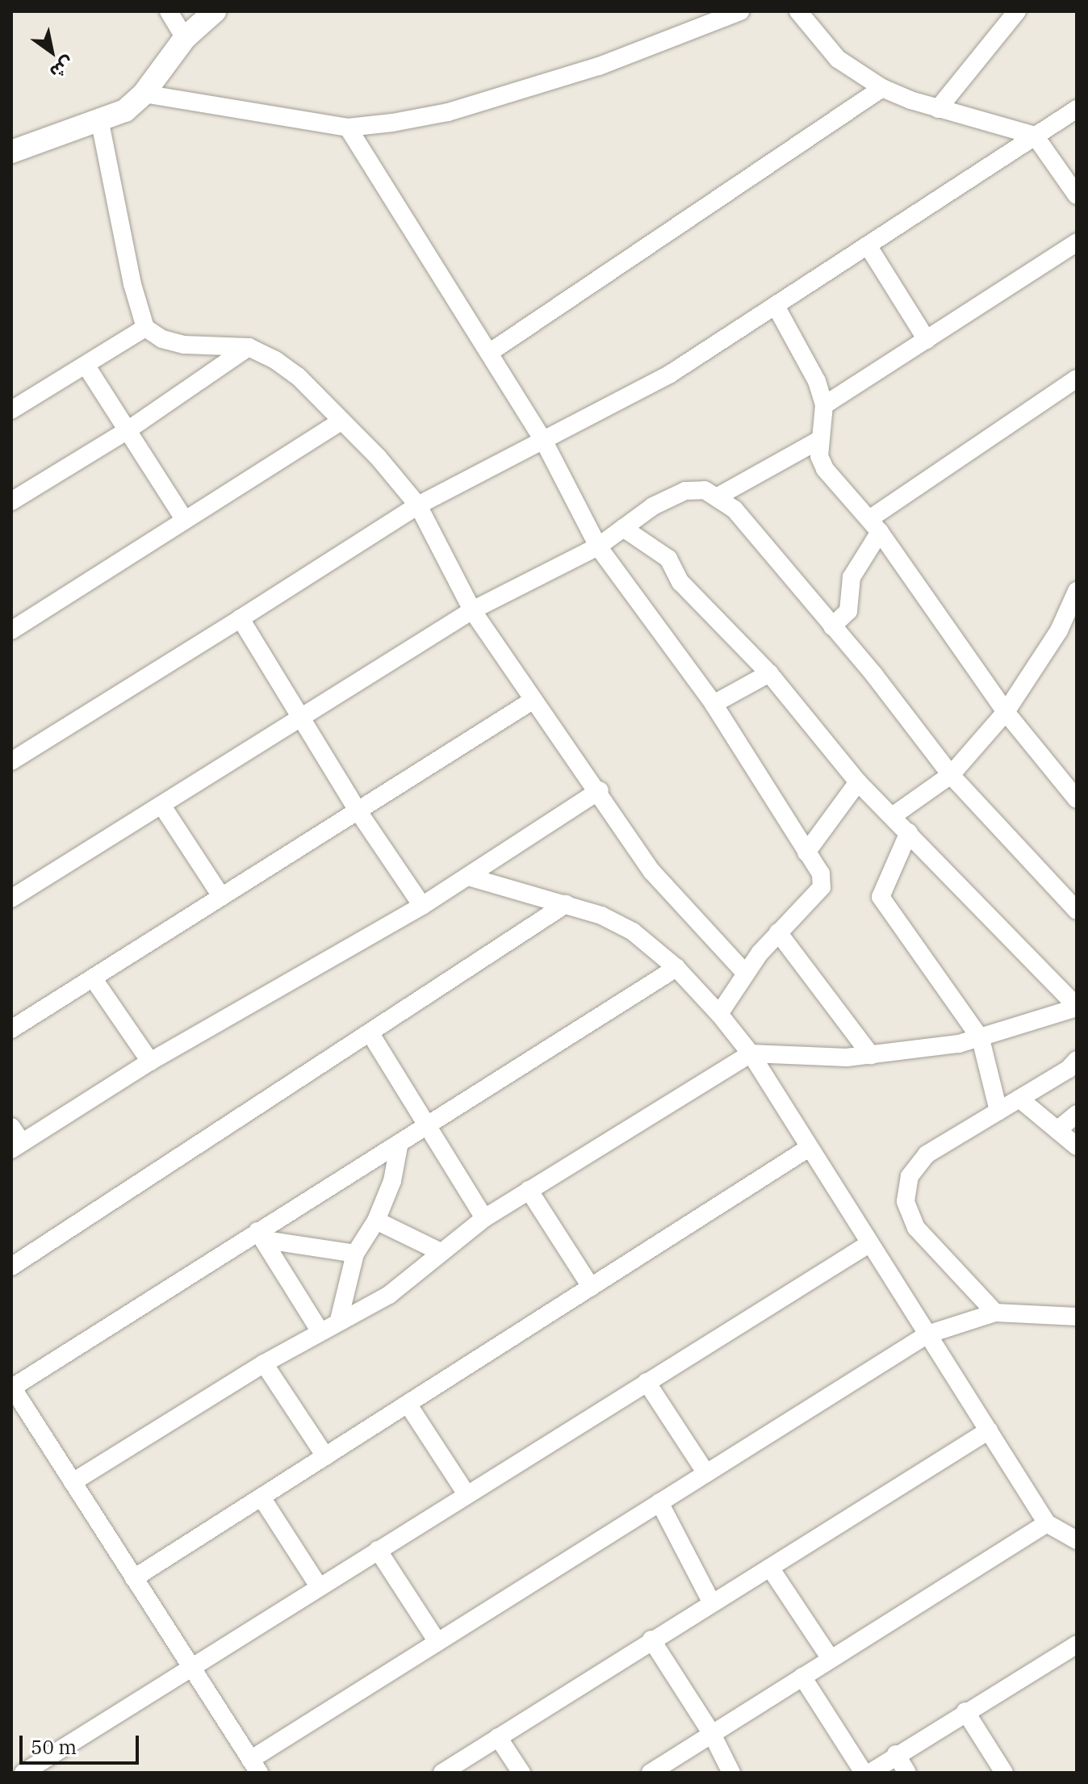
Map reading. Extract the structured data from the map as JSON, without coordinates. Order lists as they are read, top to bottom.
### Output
{
  "scale_bar": "50 m",
  "north": "bottom right"
}
